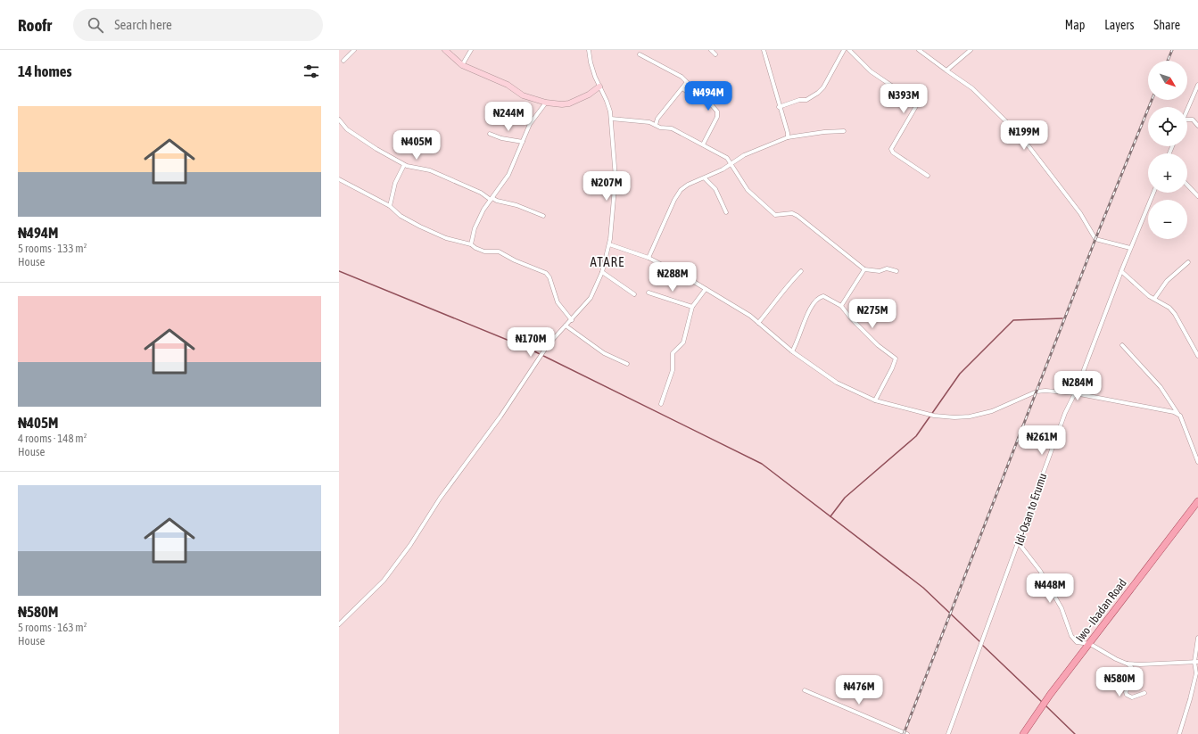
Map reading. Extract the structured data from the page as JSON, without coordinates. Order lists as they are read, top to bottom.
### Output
{
  "streets": {
    "main road": ["Iwo - Ibadan Road"],
    "street": ["Idi-Osan to Erumu"]
  },
  "districts": ["ATARE"],
  "north": "bottom right",
  "page": {
    "header": "Roofr",
    "search": "Search here",
    "nav": ["Map", "Layers", "Share"],
    "heading": "14 homes",
    "map_buttons": ["+", "−"],
    "price": [
      "₦494M",
      "₦393M",
      "₦244M",
      "₦199M",
      "₦405M",
      "₦207M",
      "₦288M",
      "₦275M",
      "₦170M",
      "₦284M",
      "₦261M",
      "₦448M",
      "₦580M",
      "₦476M"
    ],
    "list": [
      {
        "name": "₦494M",
        "note": "5 rooms · 133 m² · House"
      },
      {
        "name": "₦405M",
        "note": "4 rooms · 148 m² · House"
      },
      {
        "name": "₦580M",
        "note": "5 rooms · 163 m² · House"
      }
    ]
  }
}
